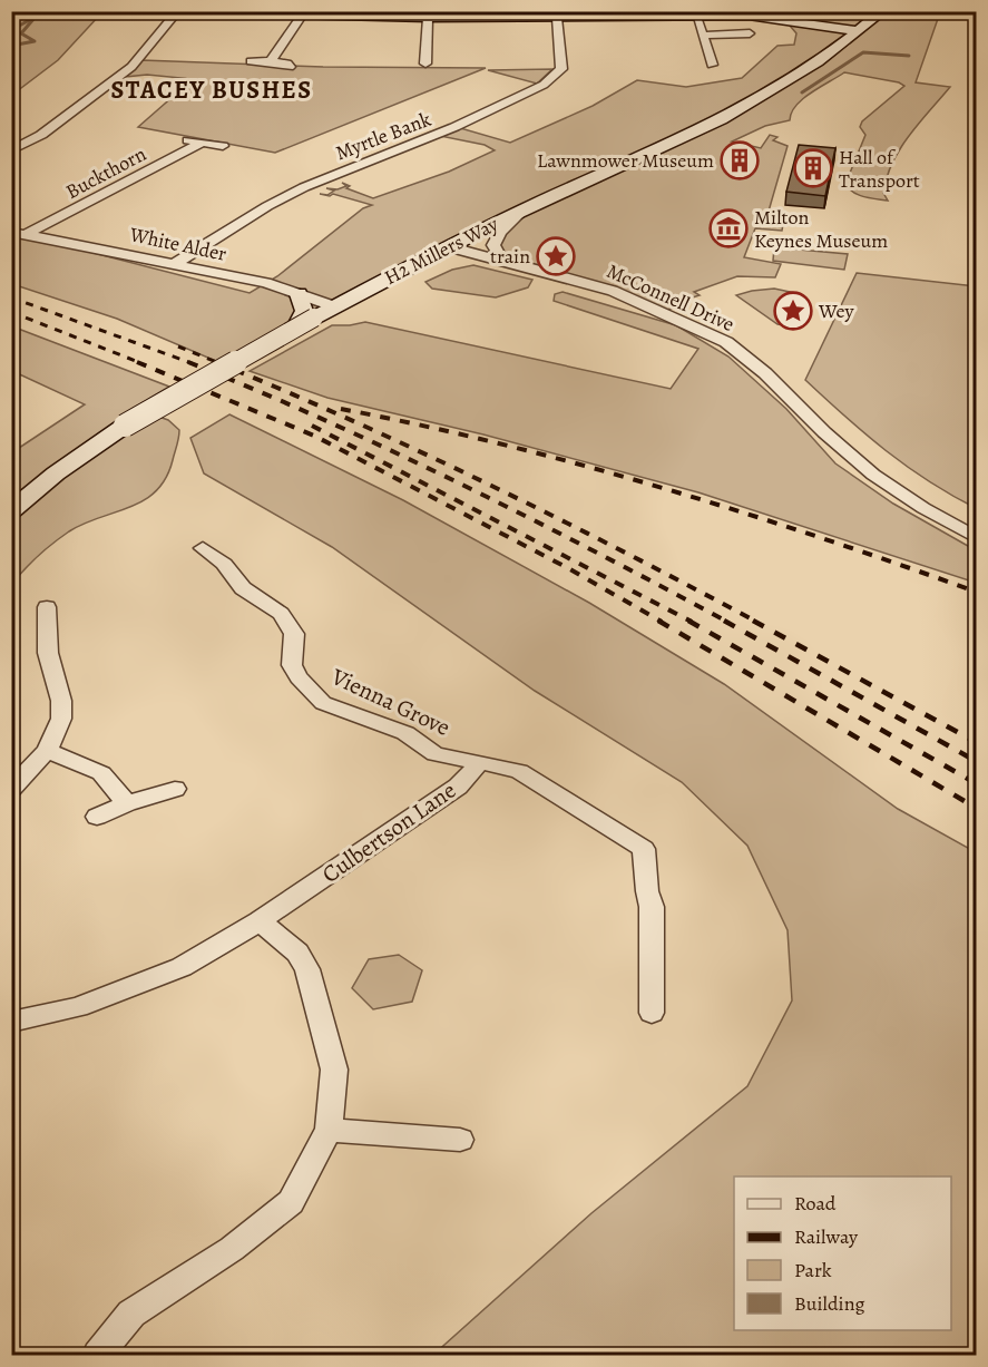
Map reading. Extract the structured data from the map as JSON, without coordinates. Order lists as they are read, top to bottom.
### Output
{
  "streets": {
    "street": [
      "Myrtle Bank",
      "Buckthorn",
      "White Alder",
      "H2 Millers Way",
      "McConnell Drive",
      "Vienna Grove",
      "Culbertson Lane"
    ]
  },
  "crossings": [
    ["Myrtle Bank", "White Alder"],
    ["Buckthorn", "White Alder"],
    ["White Alder", "H2 Millers Way"],
    ["H2 Millers Way", "McConnell Drive"],
    ["Vienna Grove", "Culbertson Lane"]
  ],
  "districts": ["STACEY BUSHES"],
  "places": {
    "building": ["Lawnmower Museum", "Hall of Transport"],
    "museum": ["Milton Keynes Museum"],
    "place": ["train", "Wey"]
  },
  "legend": [
    "Road",
    "Railway",
    "Park",
    "Building"
  ]
}
